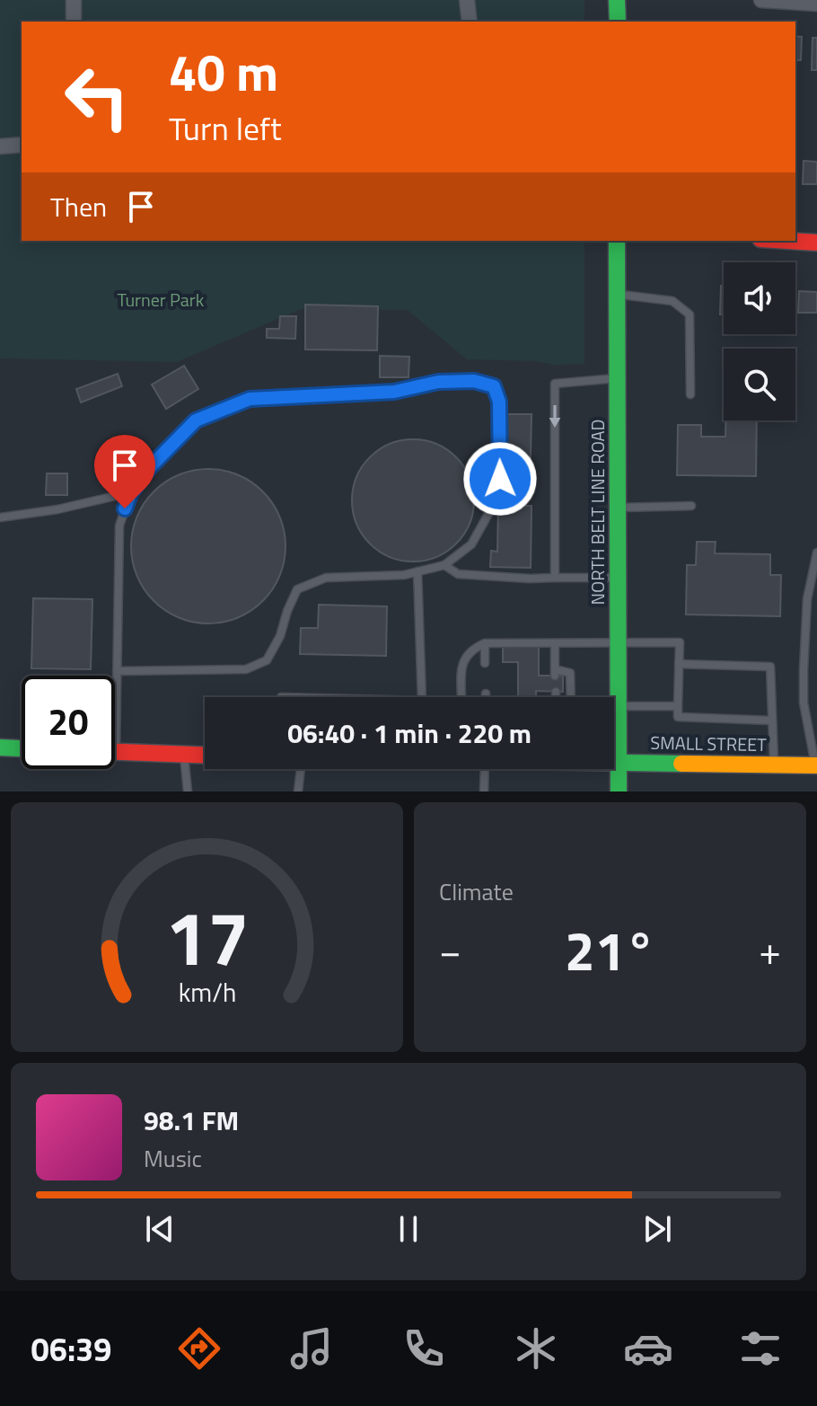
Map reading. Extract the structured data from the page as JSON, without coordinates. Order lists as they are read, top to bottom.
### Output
{
  "streets": {
    "street": ["NORTH BELT LINE ROAD", "SMALL STREET"]
  },
  "crossings": [
    ["NORTH BELT LINE ROAD", "SMALL STREET"]
  ],
  "parks": ["Turner Park"],
  "page": {
    "turn": ["40 m", "Turn left"],
    "then": "Then",
    "limit": "20",
    "trip": "06:40 · 1 min · 220 m",
    "tile": "Climate",
    "heat": ["−", "21°", "+"],
    "song": ["98.1 FM", "Music"],
    "tabs": "06:39",
    "gauge": ["17", "km/h"]
  }
}
